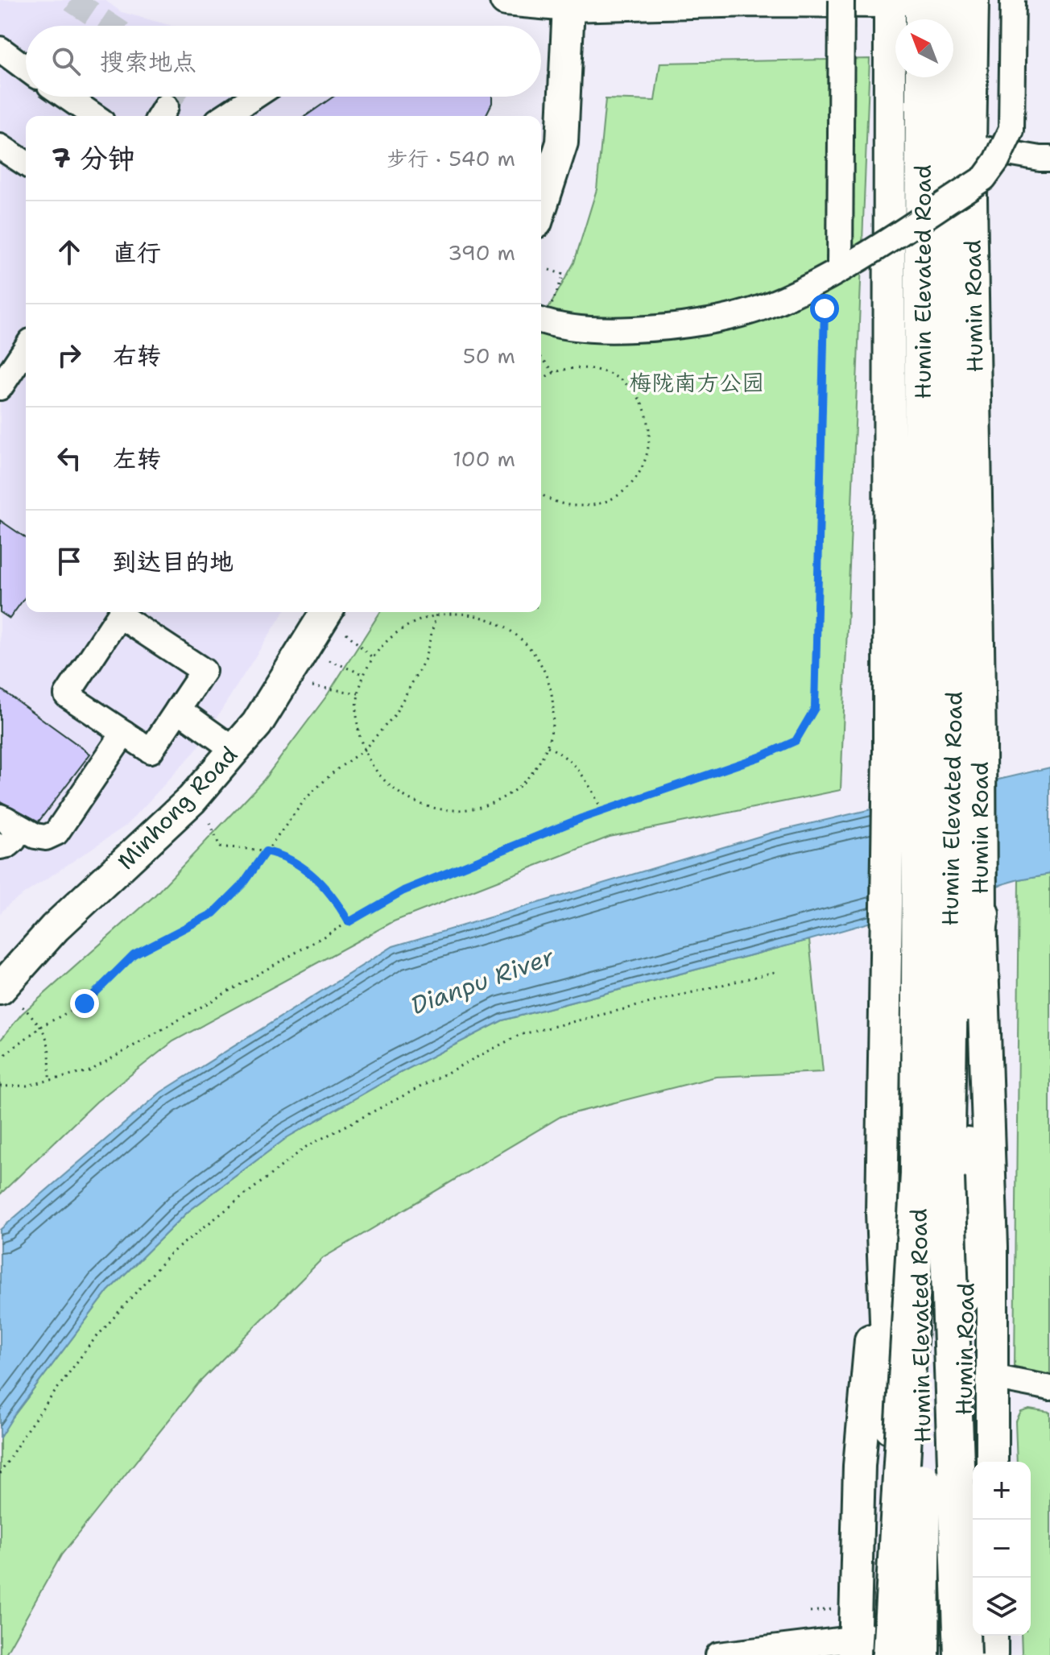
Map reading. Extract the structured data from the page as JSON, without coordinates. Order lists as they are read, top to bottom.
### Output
{
  "streets": {
    "highway": ["Humin Elevated Road", "Humin Road"],
    "main road": ["Minhong Road"]
  },
  "crossings": [
    ["Humin Elevated Road", "Humin Road"]
  ],
  "water": ["Dianpu River"],
  "parks": ["梅陇南方公园"],
  "north": "top left",
  "page": {
    "search": "搜索地点",
    "heading": ["7 分钟", "步行 · 540 m"],
    "list": [
      ["直行", "390 m"],
      ["右转", "50 m"],
      ["左转", "100 m"],
      "到达目的地"
    ],
    "map_buttons": ["+", "−"]
  }
}
